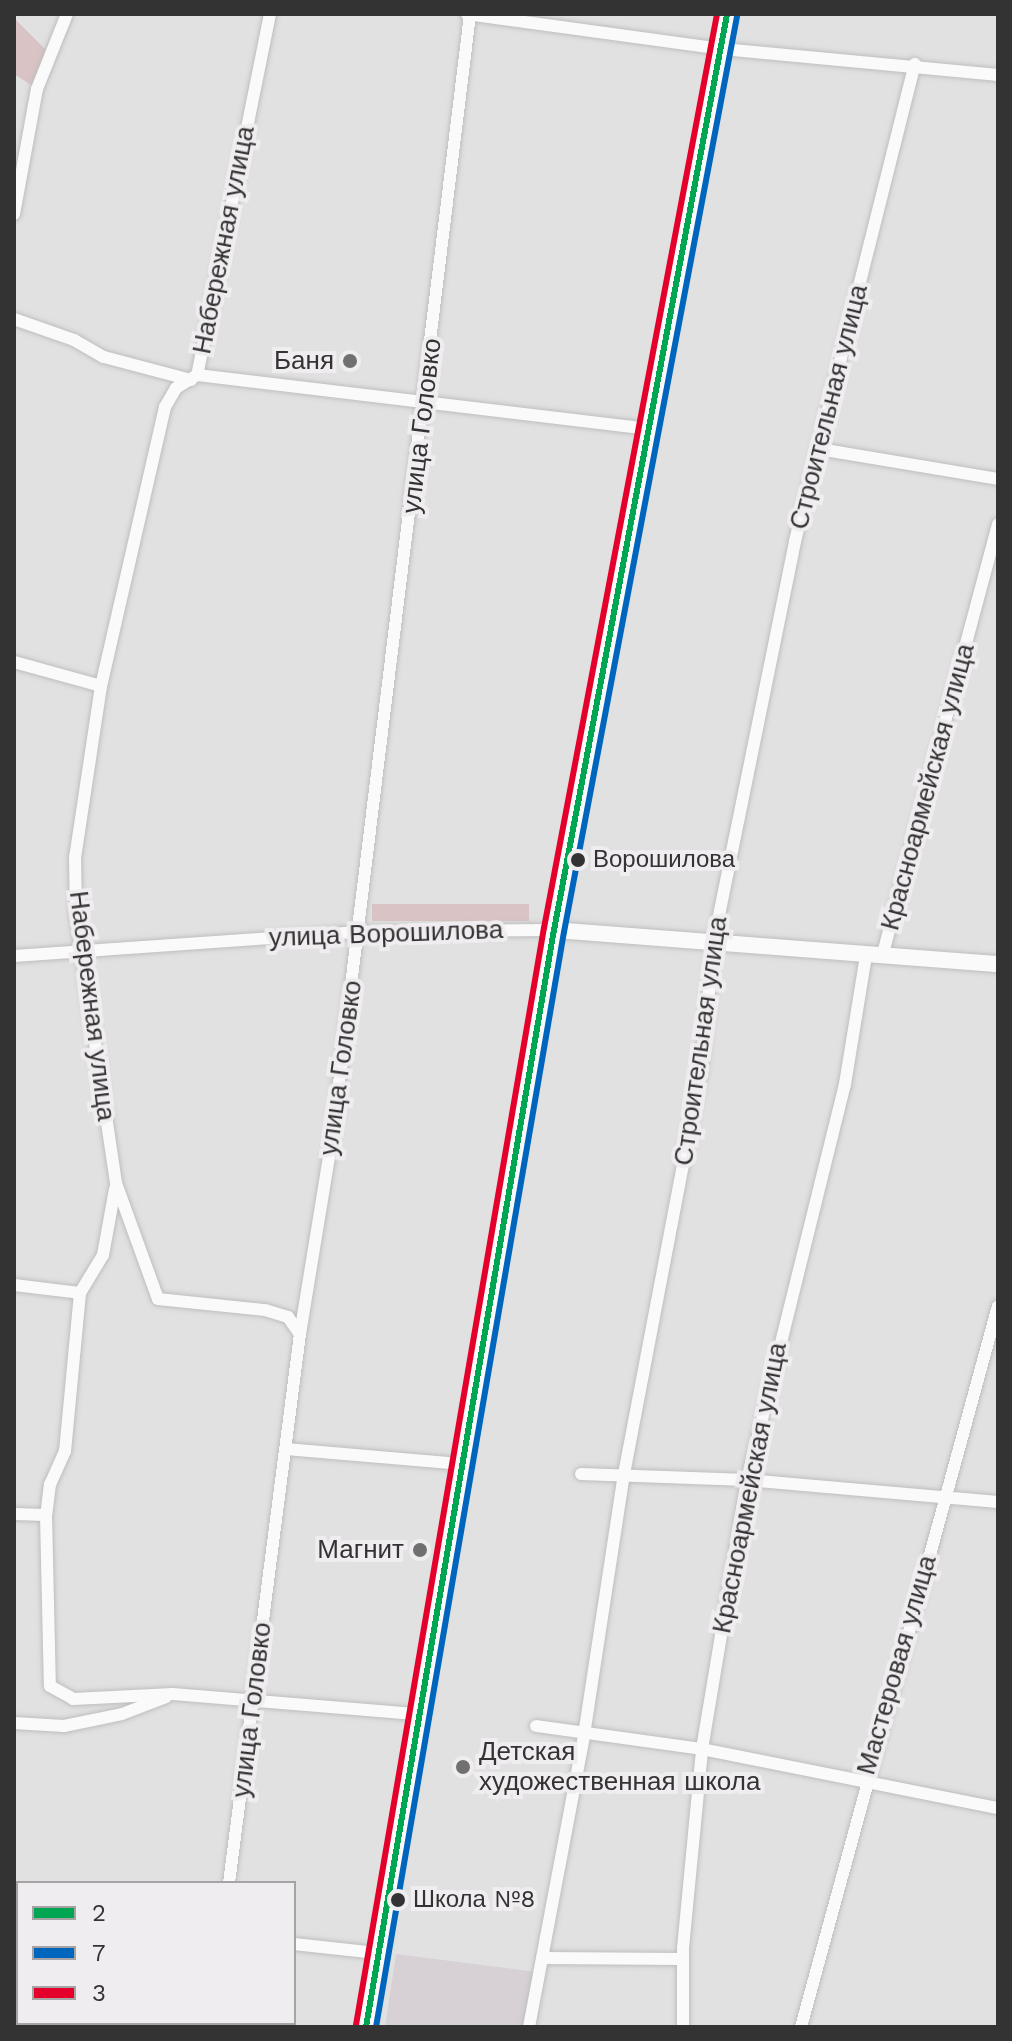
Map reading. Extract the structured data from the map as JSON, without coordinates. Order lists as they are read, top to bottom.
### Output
{
  "streets": {
    "main road": ["улица Ворошилова"],
    "street": [
      "Набережная улица",
      "Строительная улица",
      "улица Головко",
      "Красноармейская улица",
      "Мастеровая улица"
    ]
  },
  "crossings": [
    ["Набережная улица", "улица Головко"],
    ["Набережная улица", "улица Ворошилова"],
    ["Строительная улица", "улица Ворошилова"],
    ["улица Головко", "улица Ворошилова"],
    ["Красноармейская улица", "улица Ворошилова"]
  ],
  "places": [
    "Баня",
    "Ворошилова",
    "Магнит",
    "Детская художественная школа",
    "Школа №8"
  ],
  "lines": ["transit line 2", "transit line 3", "transit line 7"],
  "legend": ["2", "7", "3"]
}
